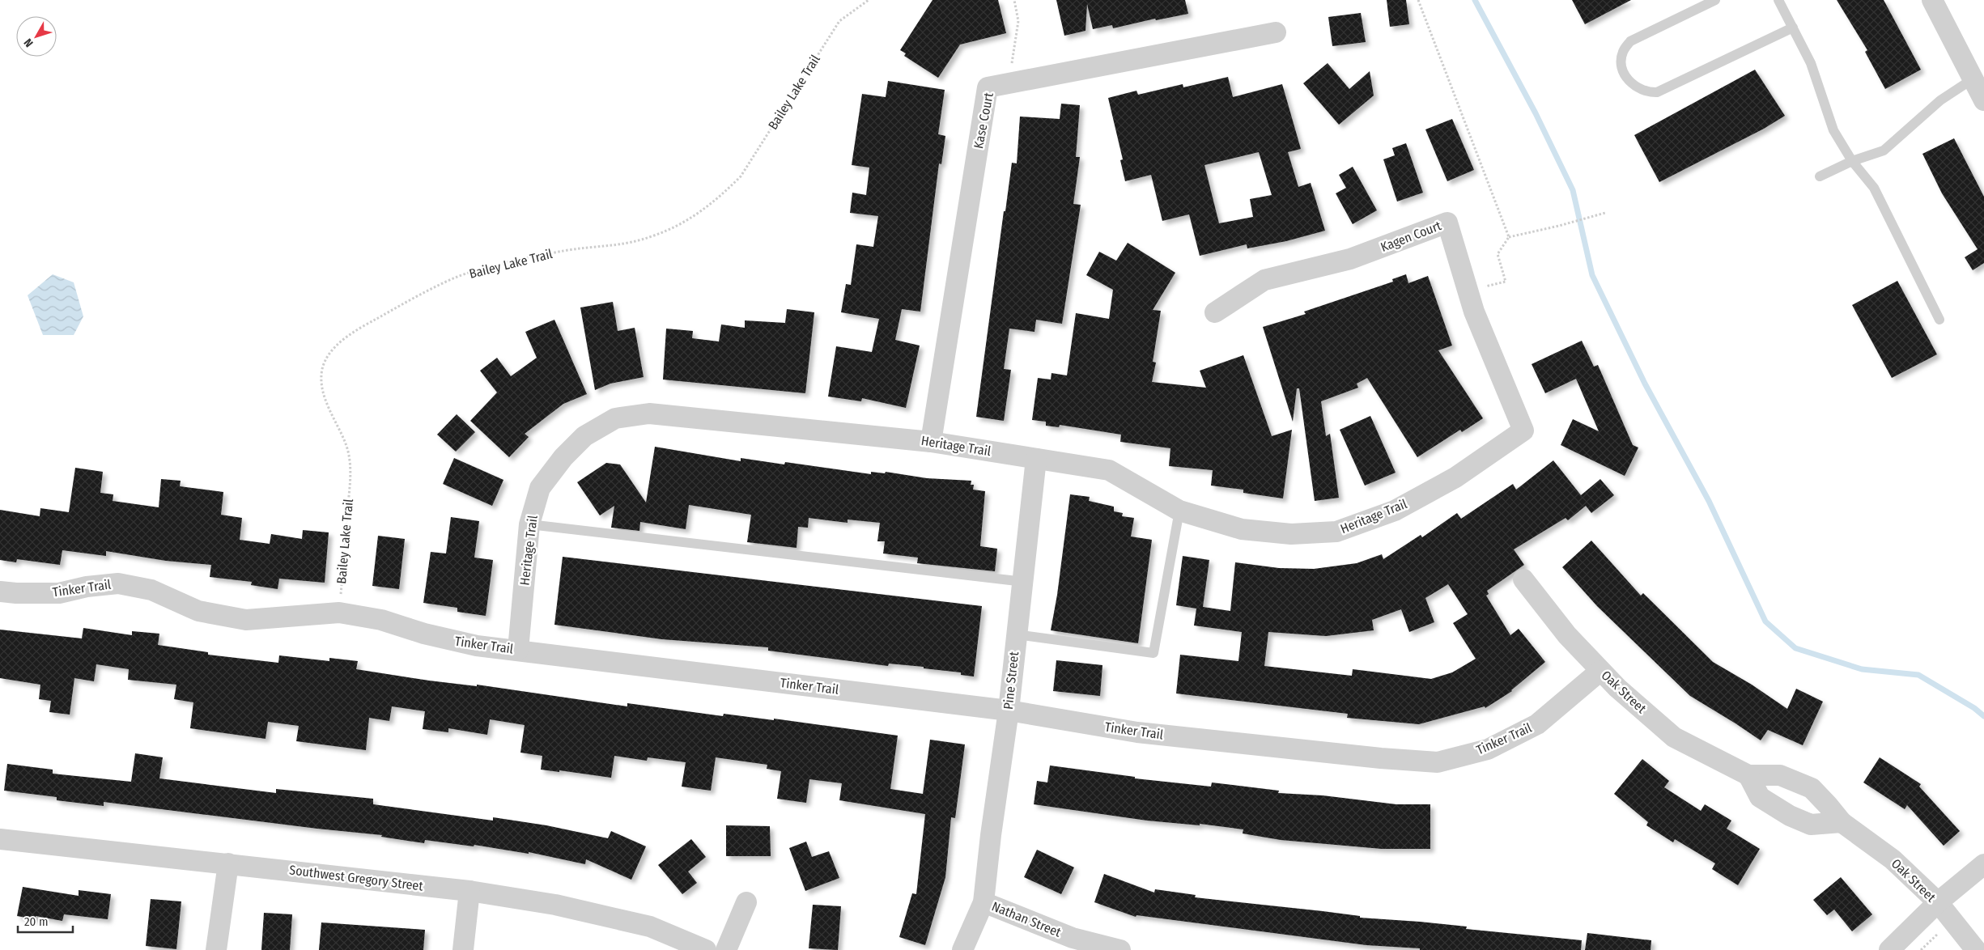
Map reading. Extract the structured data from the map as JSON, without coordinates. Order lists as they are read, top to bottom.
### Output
{
  "streets": {
    "street": [
      "Kase Court",
      "Kagen Court",
      "Heritage Trail",
      "Tinker Trail",
      "Pine Street",
      "Oak Street",
      "Southwest Gregory Street",
      "Nathan Street"
    ],
    "path": ["Bailey Lake Trail"]
  },
  "crossings": [
    ["Bailey Lake Trail", "Tinker Trail"],
    ["Kase Court", "Heritage Trail"],
    ["Kagen Court", "Heritage Trail"],
    ["Heritage Trail", "Tinker Trail"],
    ["Heritage Trail", "Pine Street"],
    ["Tinker Trail", "Pine Street"],
    ["Tinker Trail", "Oak Street"],
    ["Pine Street", "Nathan Street"]
  ],
  "scale_bar": "20 m",
  "north": "bottom left"
}
